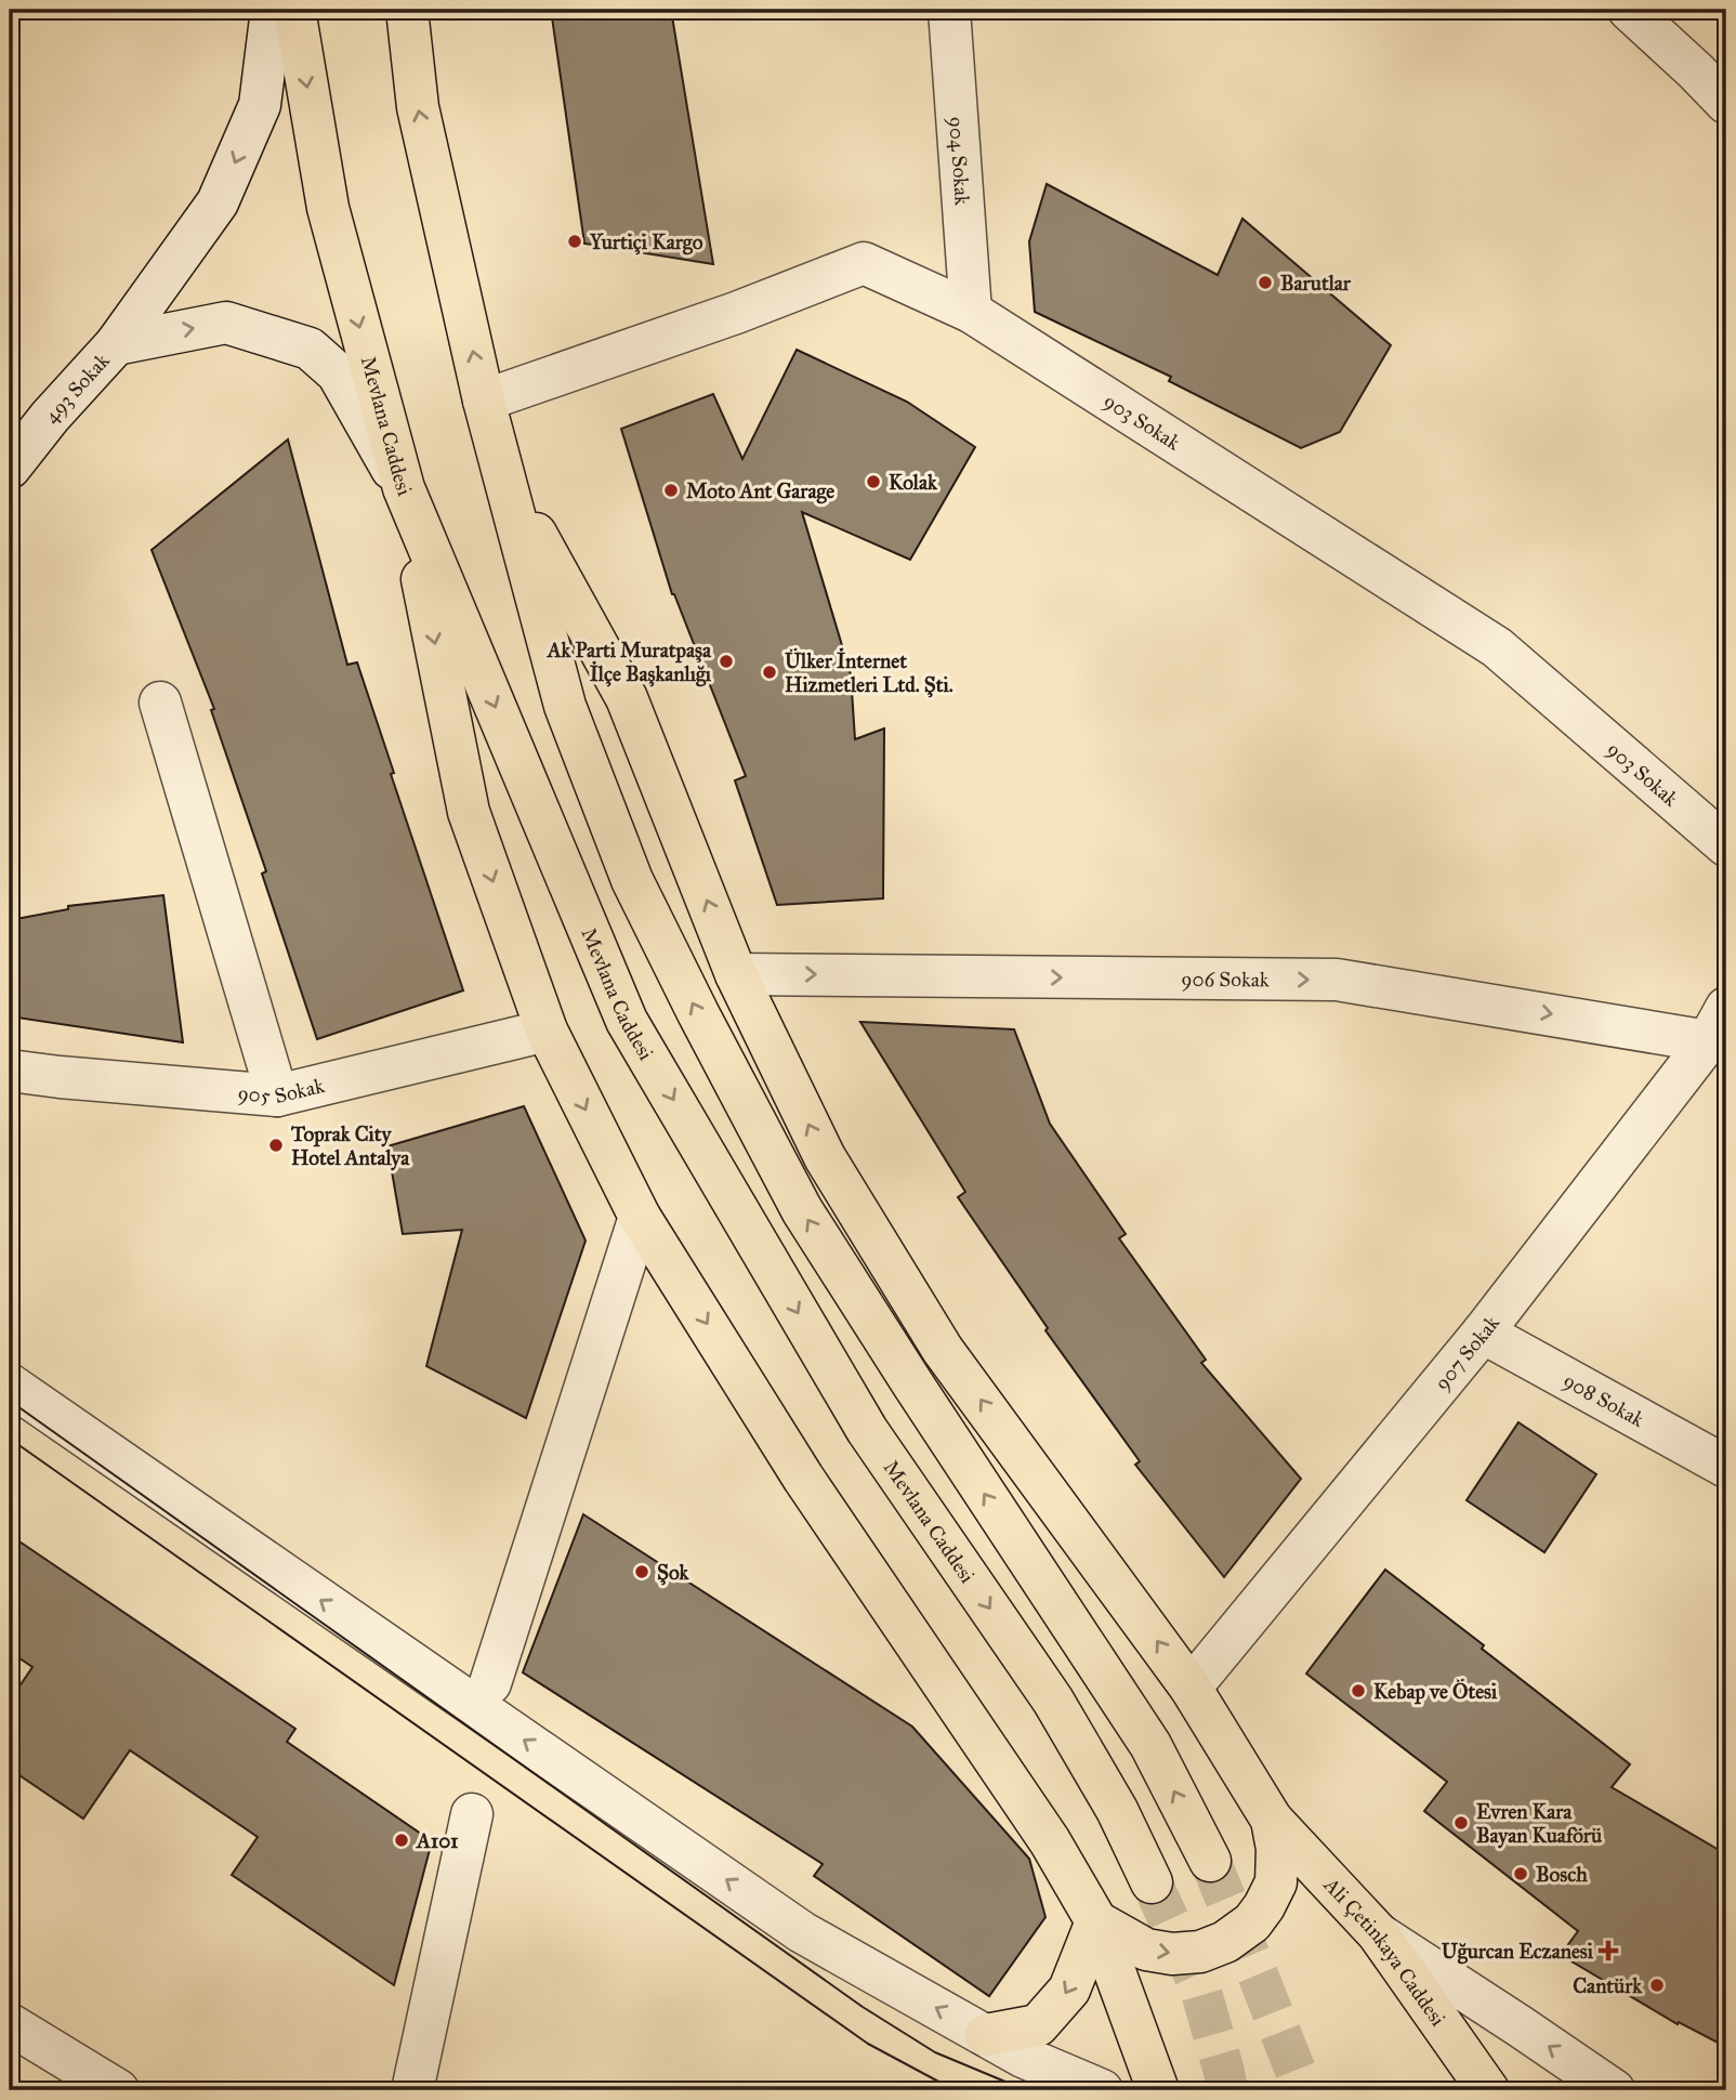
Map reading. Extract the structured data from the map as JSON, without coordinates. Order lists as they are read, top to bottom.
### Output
{
  "streets": {
    "main road": ["Mevlana Caddesi", "Ali Çetinkaya Caddesi"],
    "street": [
      "904 Sokak",
      "493 Sokak",
      "903 Sokak",
      "906 Sokak",
      "905 Sokak",
      "907 Sokak",
      "908 Sokak"
    ]
  },
  "crossings": [
    ["904 Sokak", "903 Sokak"],
    ["906 Sokak", "907 Sokak"],
    ["907 Sokak", "908 Sokak"]
  ],
  "one_way": ["493 Sokak", "906 Sokak"],
  "places": {
    "other": [
      "Yurtiçi Kargo",
      "Barutlar",
      "Kolak",
      "Moto Ant Garage",
      "Ak Parti Muratpaşa İlçe Başkanlığı",
      "Ülker İnternet Hizmetleri Ltd. Şti.",
      "Toprak City Hotel Antalya",
      "Şok",
      "Kebap ve Ötesi",
      "Evren Kara Bayan Kuaförü",
      "A101",
      "Bosch",
      "Cantürk"
    ],
    "health": ["Uğurcan Eczanesi"]
  }
}
